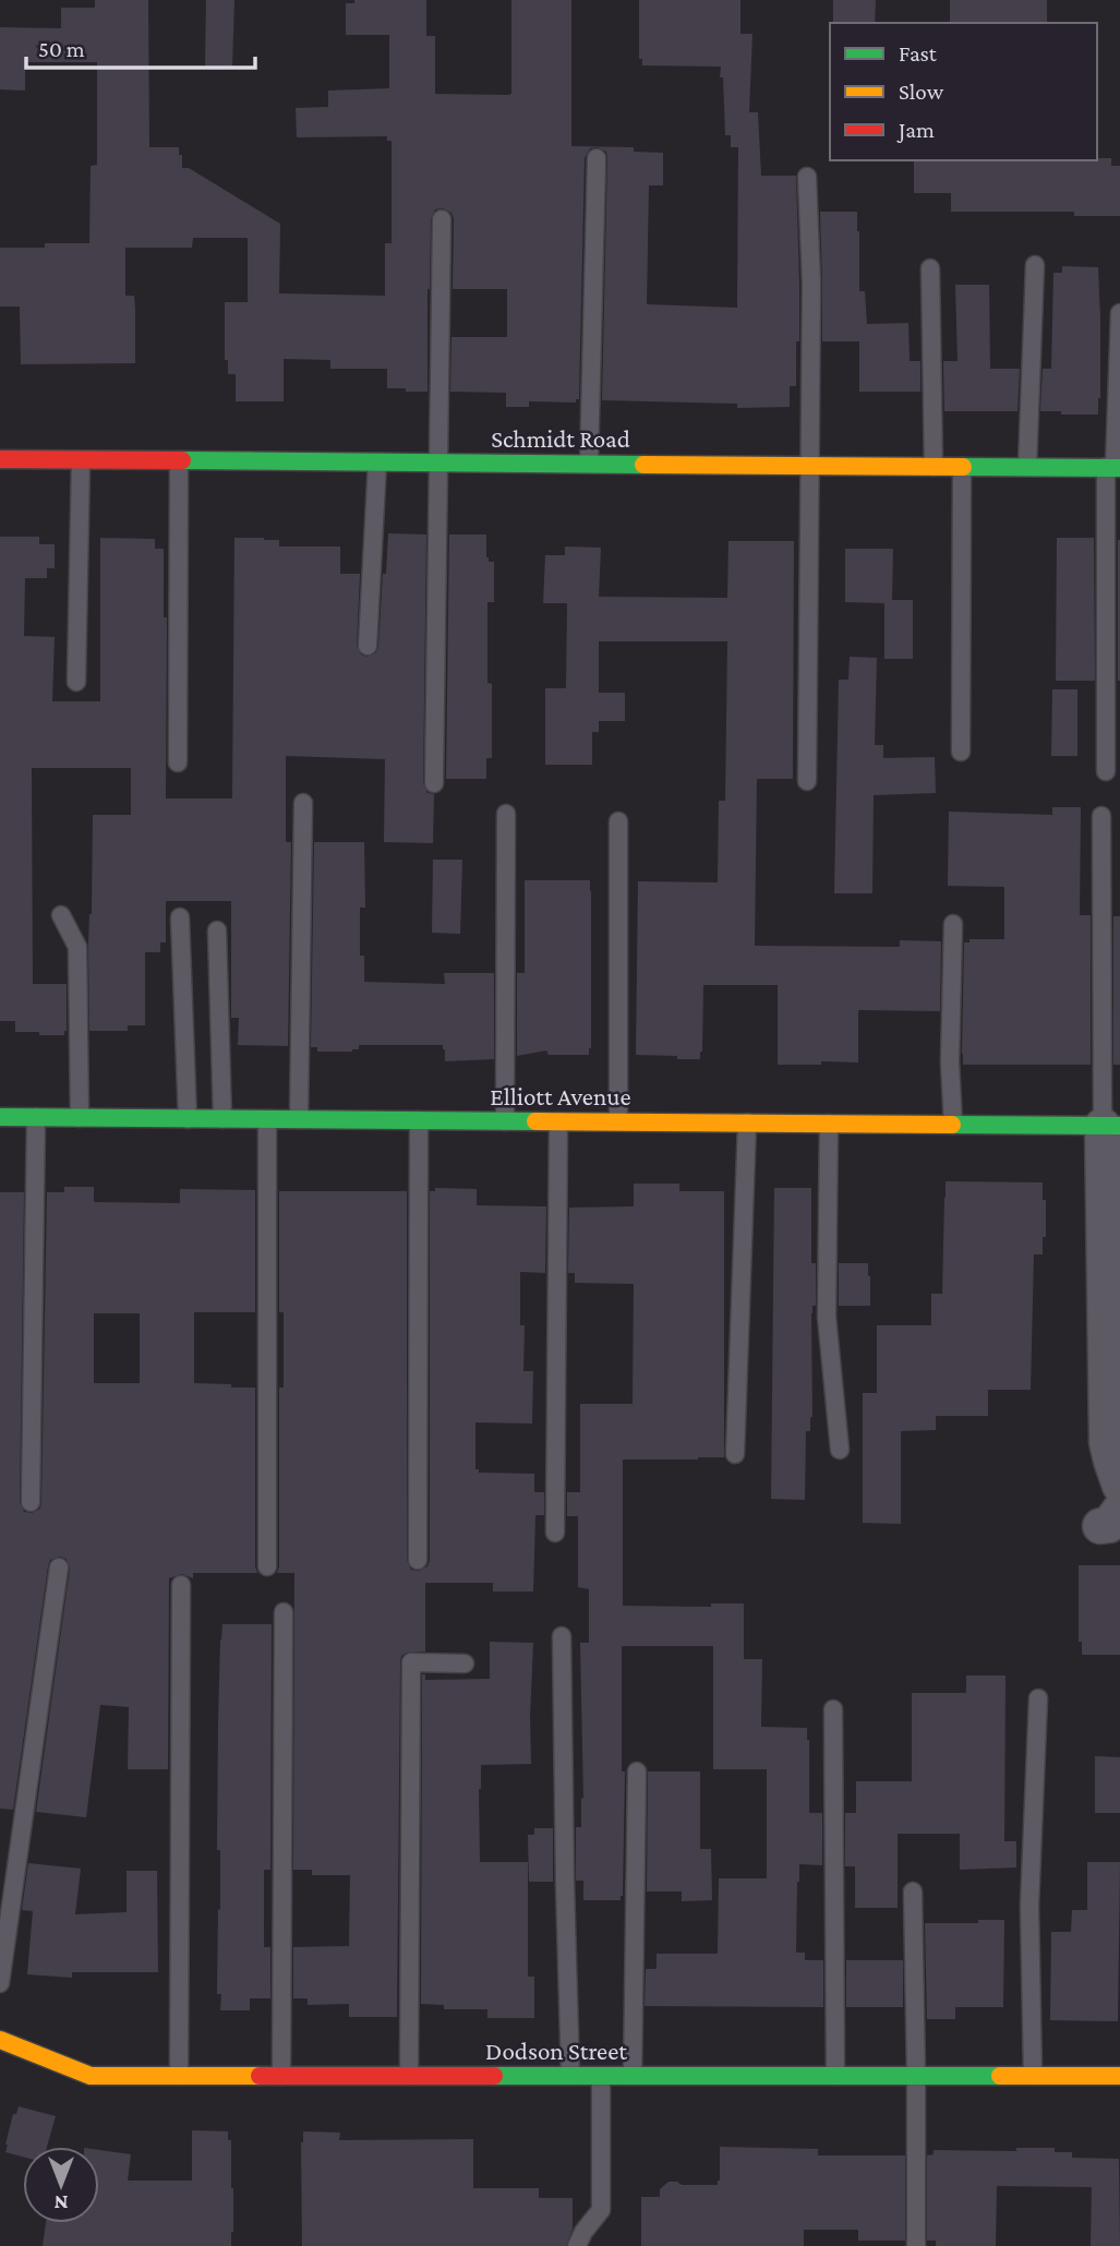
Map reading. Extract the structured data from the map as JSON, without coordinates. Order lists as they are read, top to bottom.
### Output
{
  "streets": {
    "street": ["Schmidt Road", "Elliott Avenue", "Dodson Street"]
  },
  "legend": ["Fast", "Slow", "Jam"],
  "scale_bar": "50 m",
  "north": "bottom"
}
